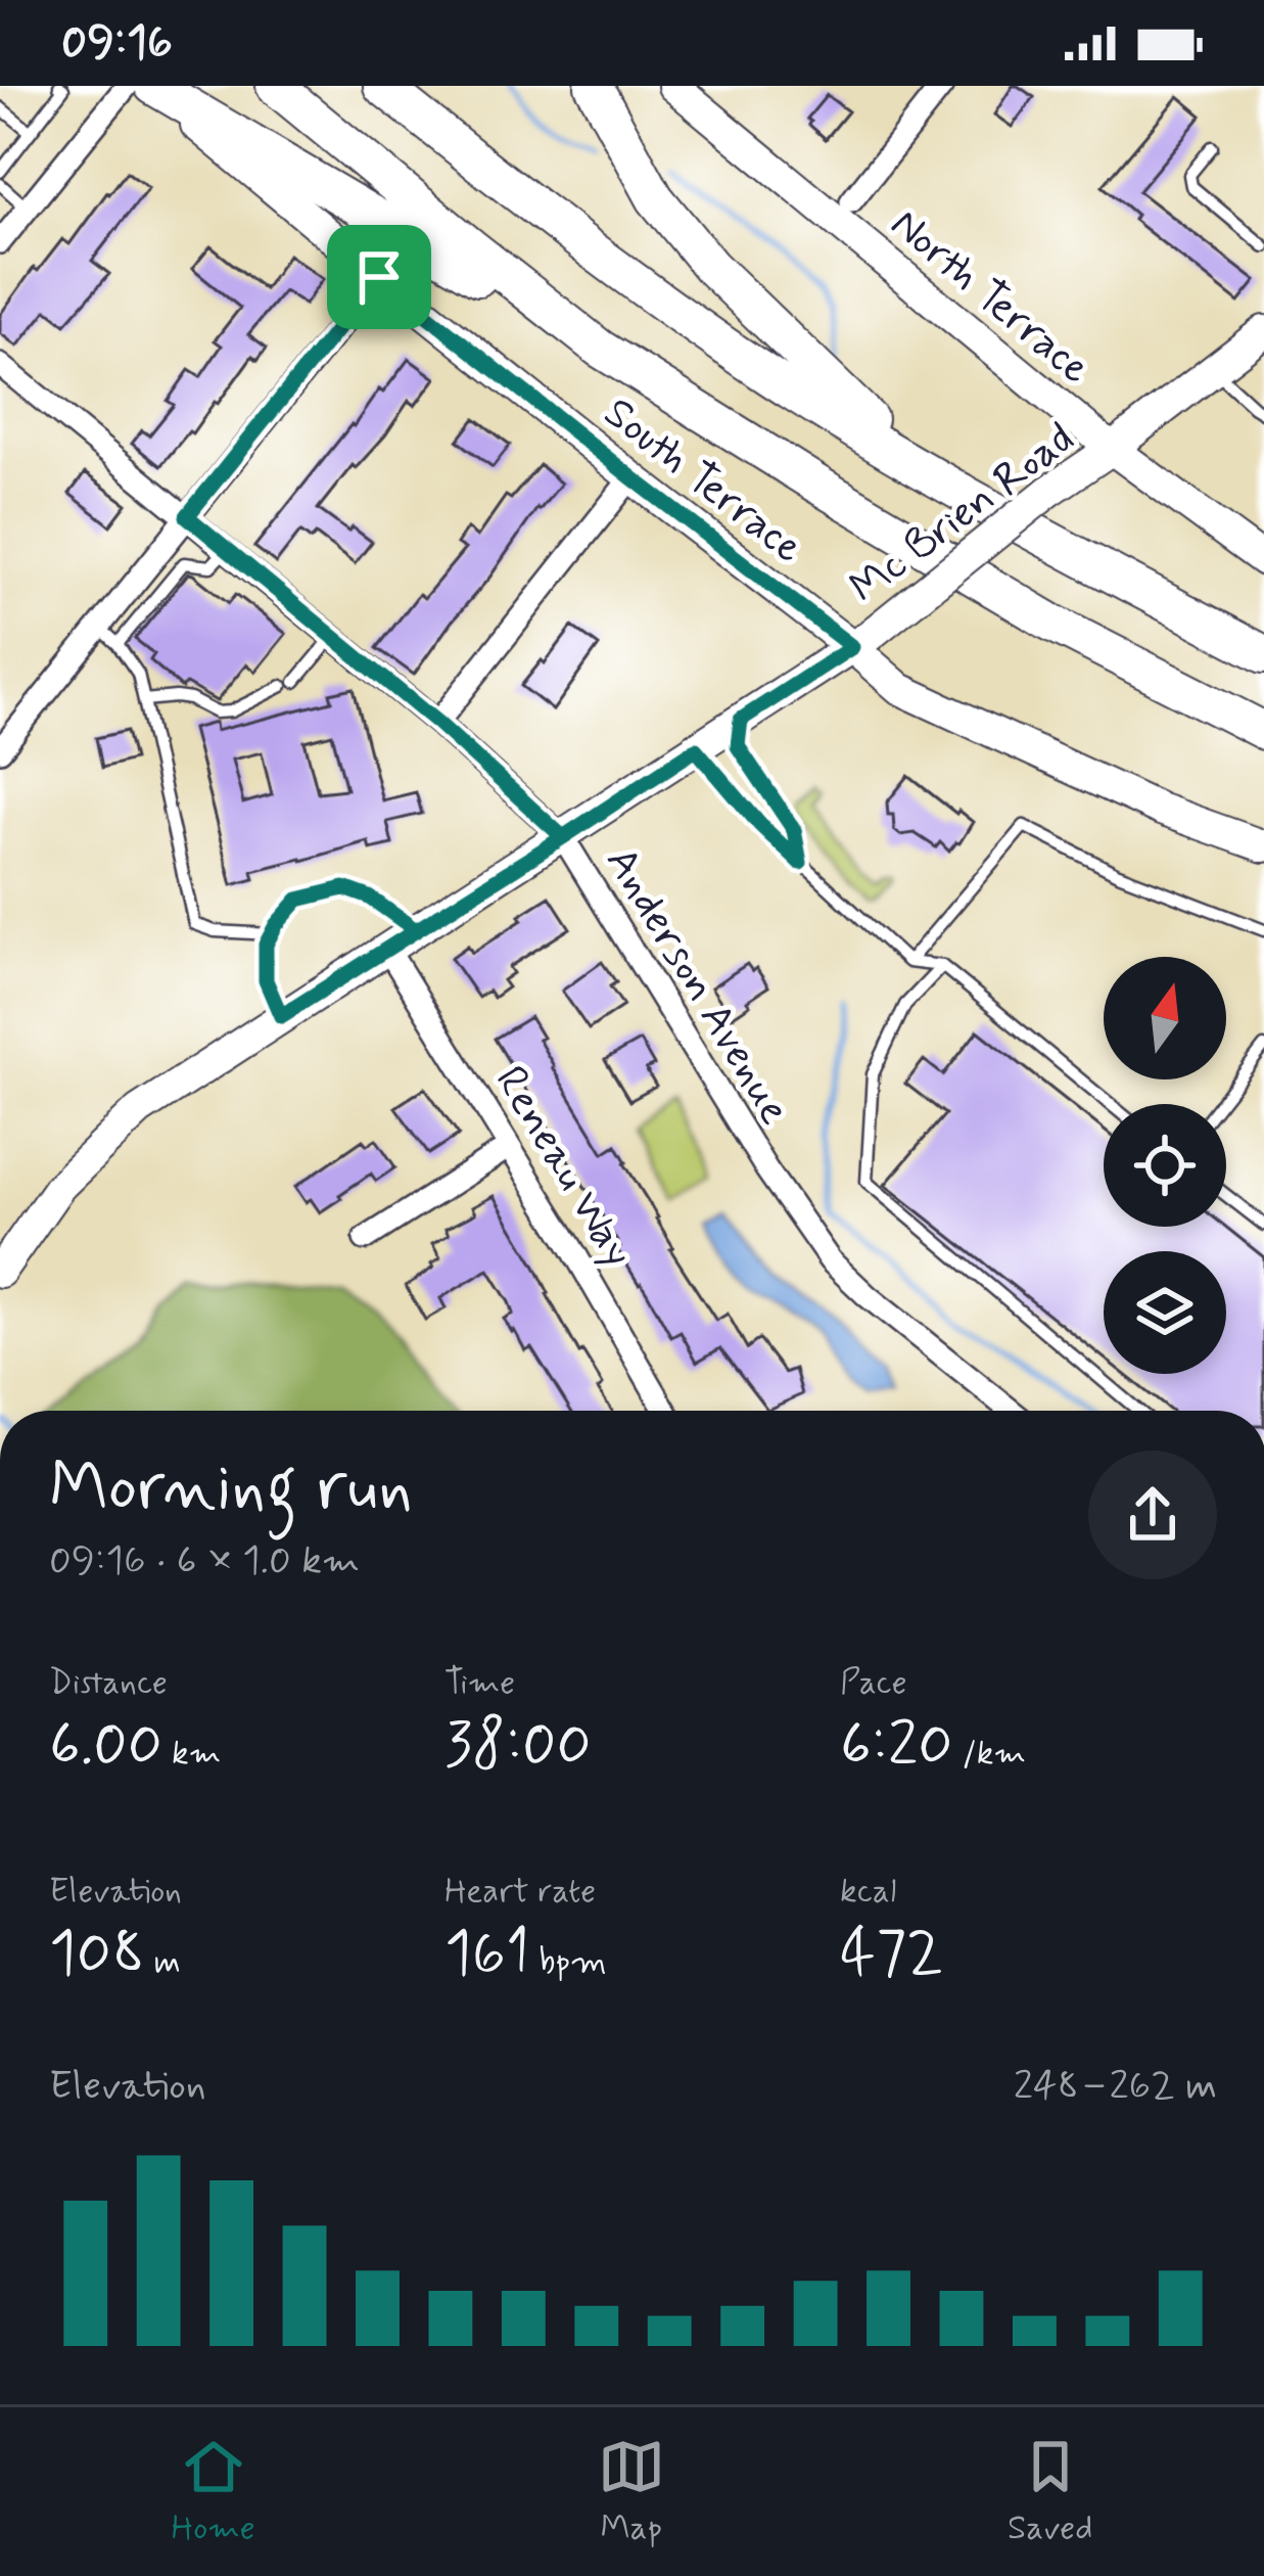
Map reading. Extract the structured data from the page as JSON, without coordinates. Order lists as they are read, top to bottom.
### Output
{
  "streets": {
    "street": [
      "North Terrace",
      "South Terrace",
      "Mc Brien Road",
      "Anderson Avenue",
      "Reneau Way"
    ]
  },
  "crossings": [
    ["North Terrace", "Mc Brien Road"],
    ["South Terrace", "Mc Brien Road"],
    ["Mc Brien Road", "Anderson Avenue"],
    ["Mc Brien Road", "Reneau Way"]
  ],
  "north": "top",
  "page": {
    "status": "09:16",
    "heading": ["Morning run", "09:16 · 6 × 1.0 km"],
    "stats": [
      ["Distance", "6.00 km"],
      ["Time", "38:00"],
      ["Pace", "6:20 /km"],
      ["Elevation", "108 m"],
      ["Heart rate", "161 bpm"],
      ["kcal", "472"]
    ],
    "chart": ["Elevation", "248–262 m"],
    "tabs": ["Home", "Map", "Saved"]
  }
}
